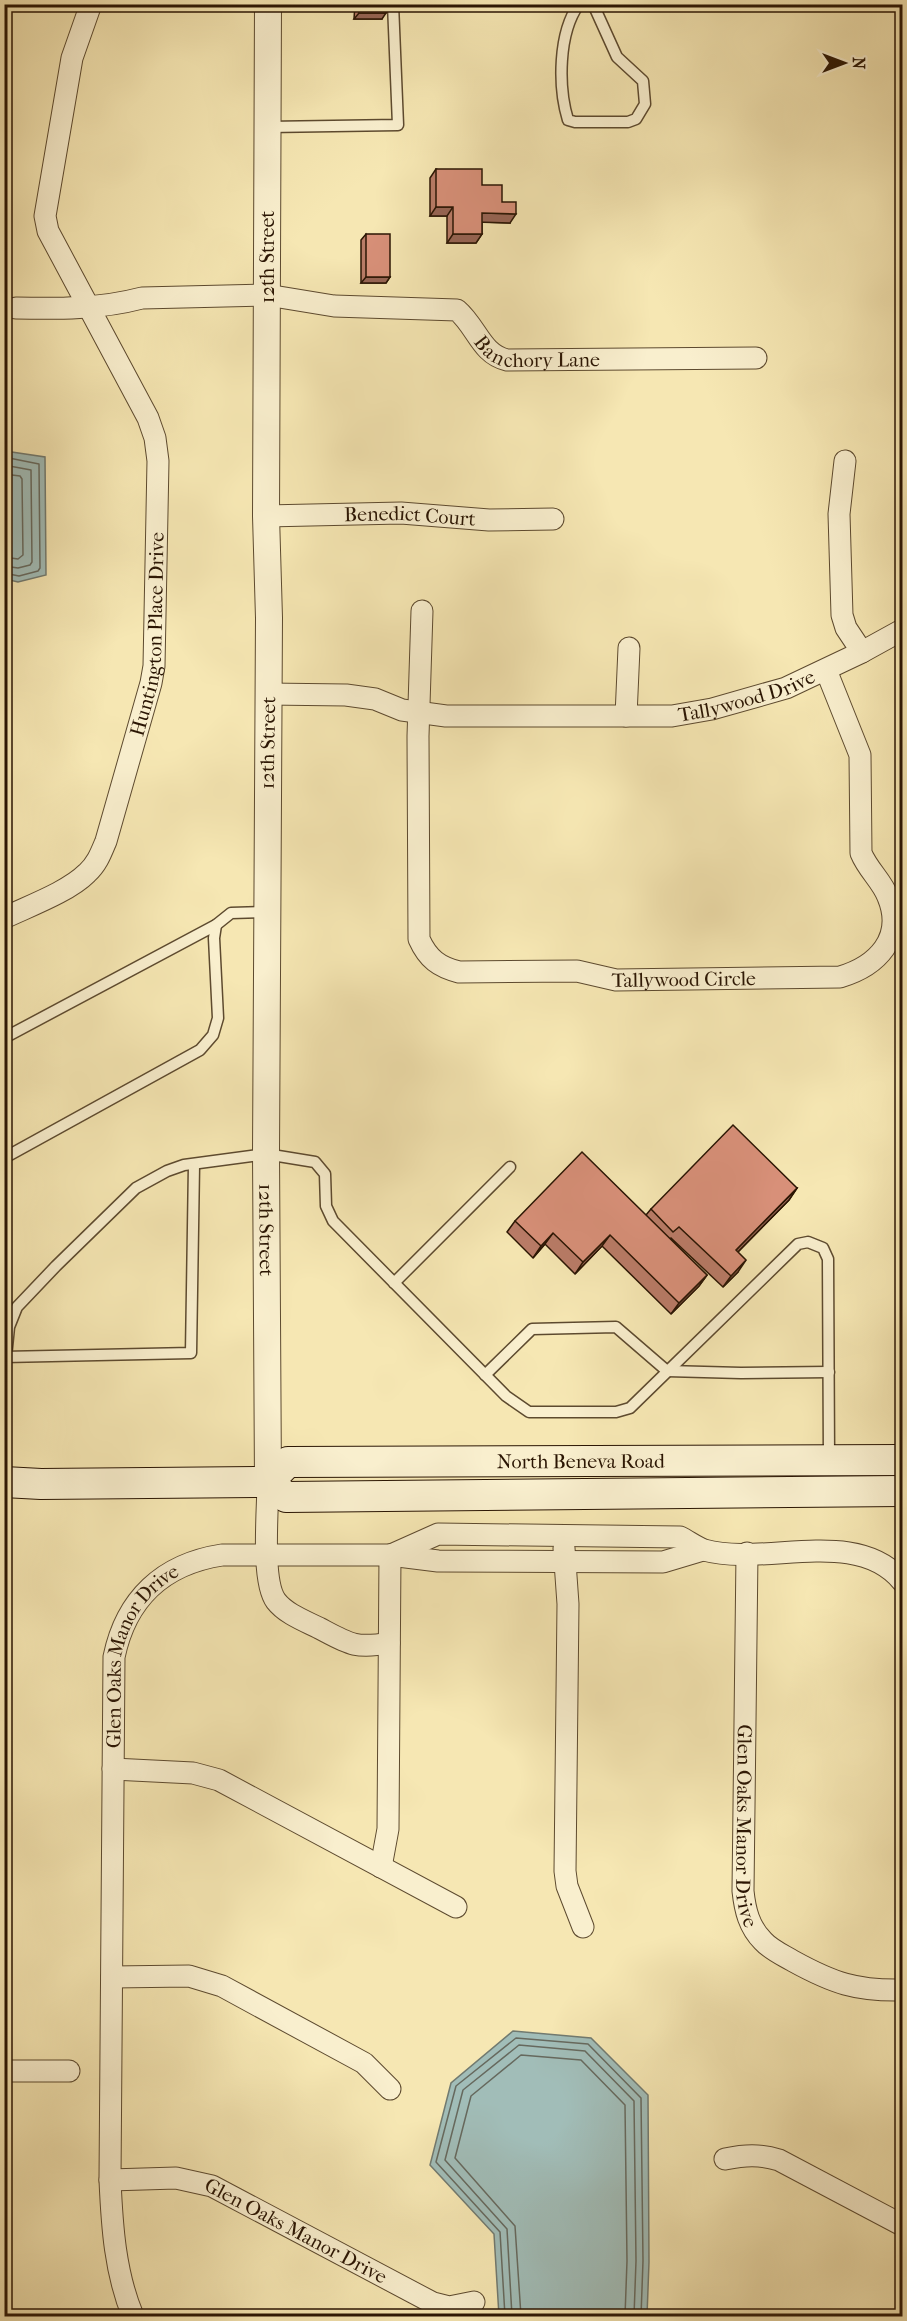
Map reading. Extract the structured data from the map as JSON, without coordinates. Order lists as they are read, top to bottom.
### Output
{
  "streets": {
    "main road": ["North Beneva Road"],
    "street": [
      "12th Street",
      "Banchory Lane",
      "Benedict Court",
      "Huntington Place Drive",
      "Tallywood Drive",
      "Tallywood Circle",
      "Glen Oaks Manor Drive"
    ]
  },
  "crossings": [
    ["12th Street", "Banchory Lane"],
    ["12th Street", "Benedict Court"],
    ["12th Street", "Tallywood Drive"],
    ["12th Street", "North Beneva Road"],
    ["Tallywood Drive", "Tallywood Circle"]
  ],
  "north": "right"
}
